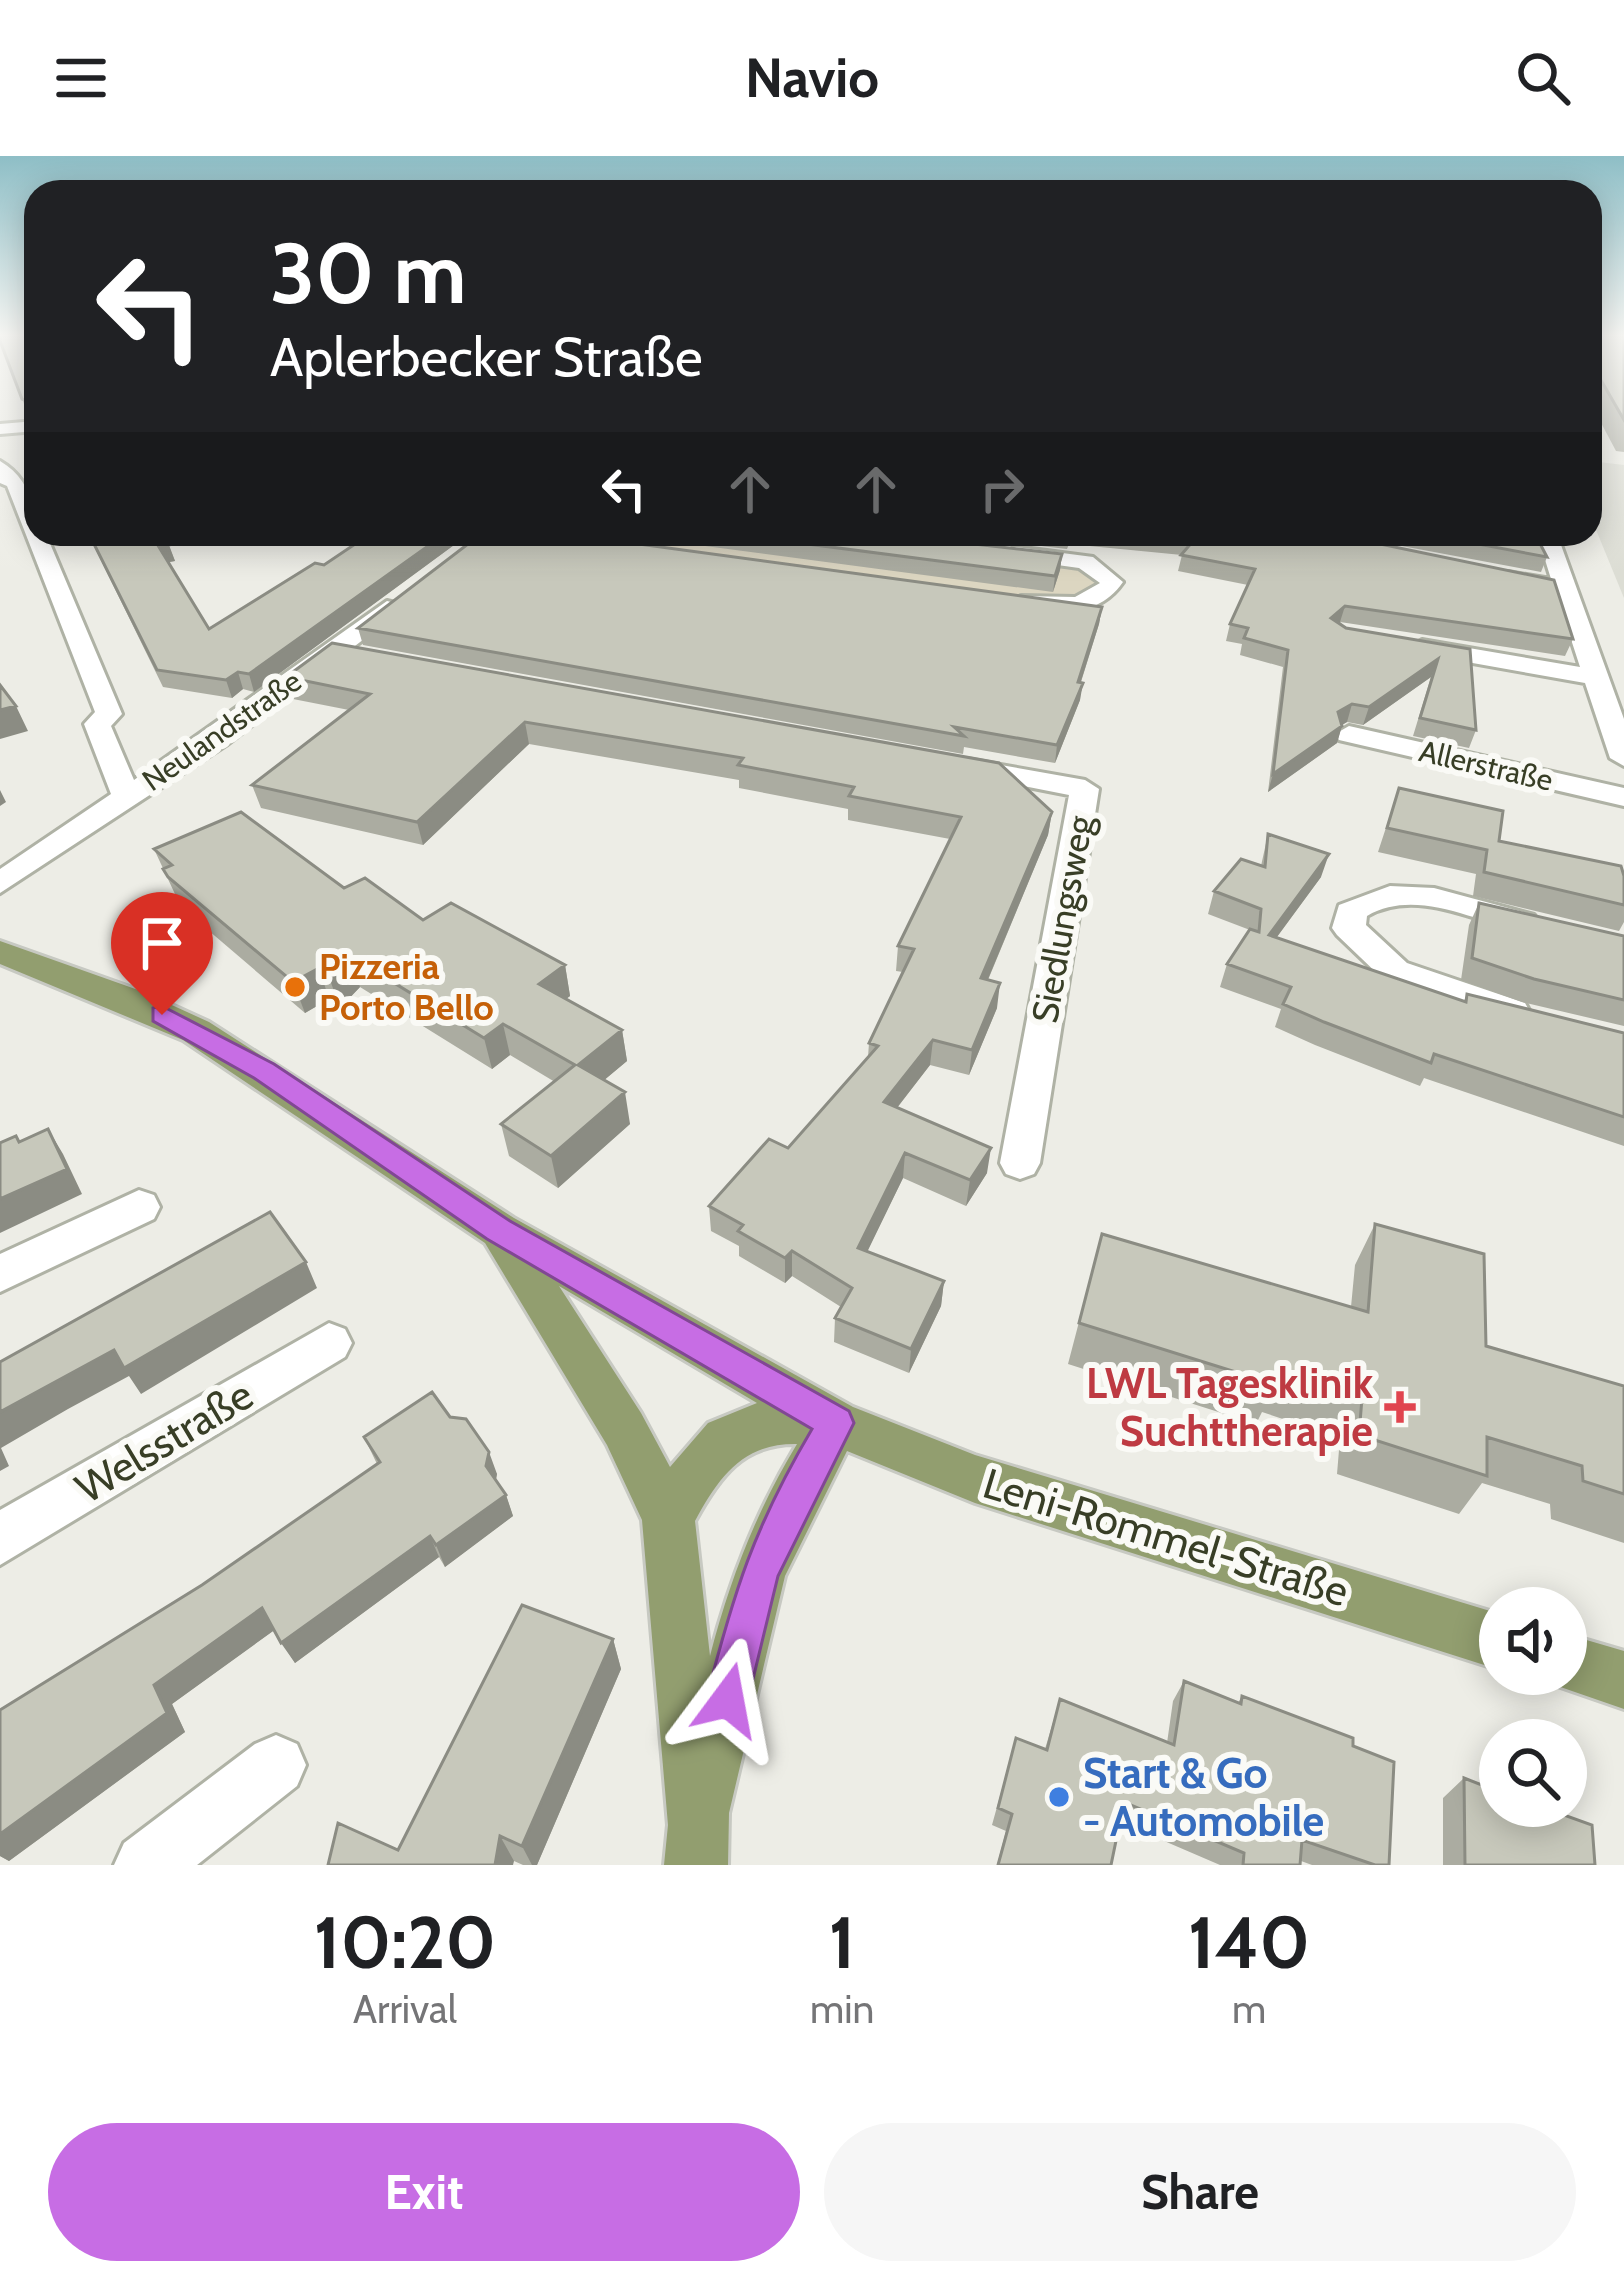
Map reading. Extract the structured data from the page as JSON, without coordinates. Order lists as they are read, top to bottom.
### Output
{
  "streets": {
    "main road": ["Leni-Rommel-Straße"],
    "street": [
      "Neulandstraße",
      "Allerstraße",
      "Siedlungsweg",
      "Welsstraße"
    ]
  },
  "places": {
    "other": ["Pizzeria Porto Bello", "Start & Go - Automobile"],
    "health": ["LWL Tagesklinik Suchttherapie"]
  },
  "page": {
    "header": "Navio",
    "turn": ["30 m", "Aplerbecker Straße"],
    "eta": [
      "10:20",
      "Arrival",
      "1",
      "min",
      "140",
      "m"
    ],
    "buttons": ["Exit", "Share"]
  }
}
